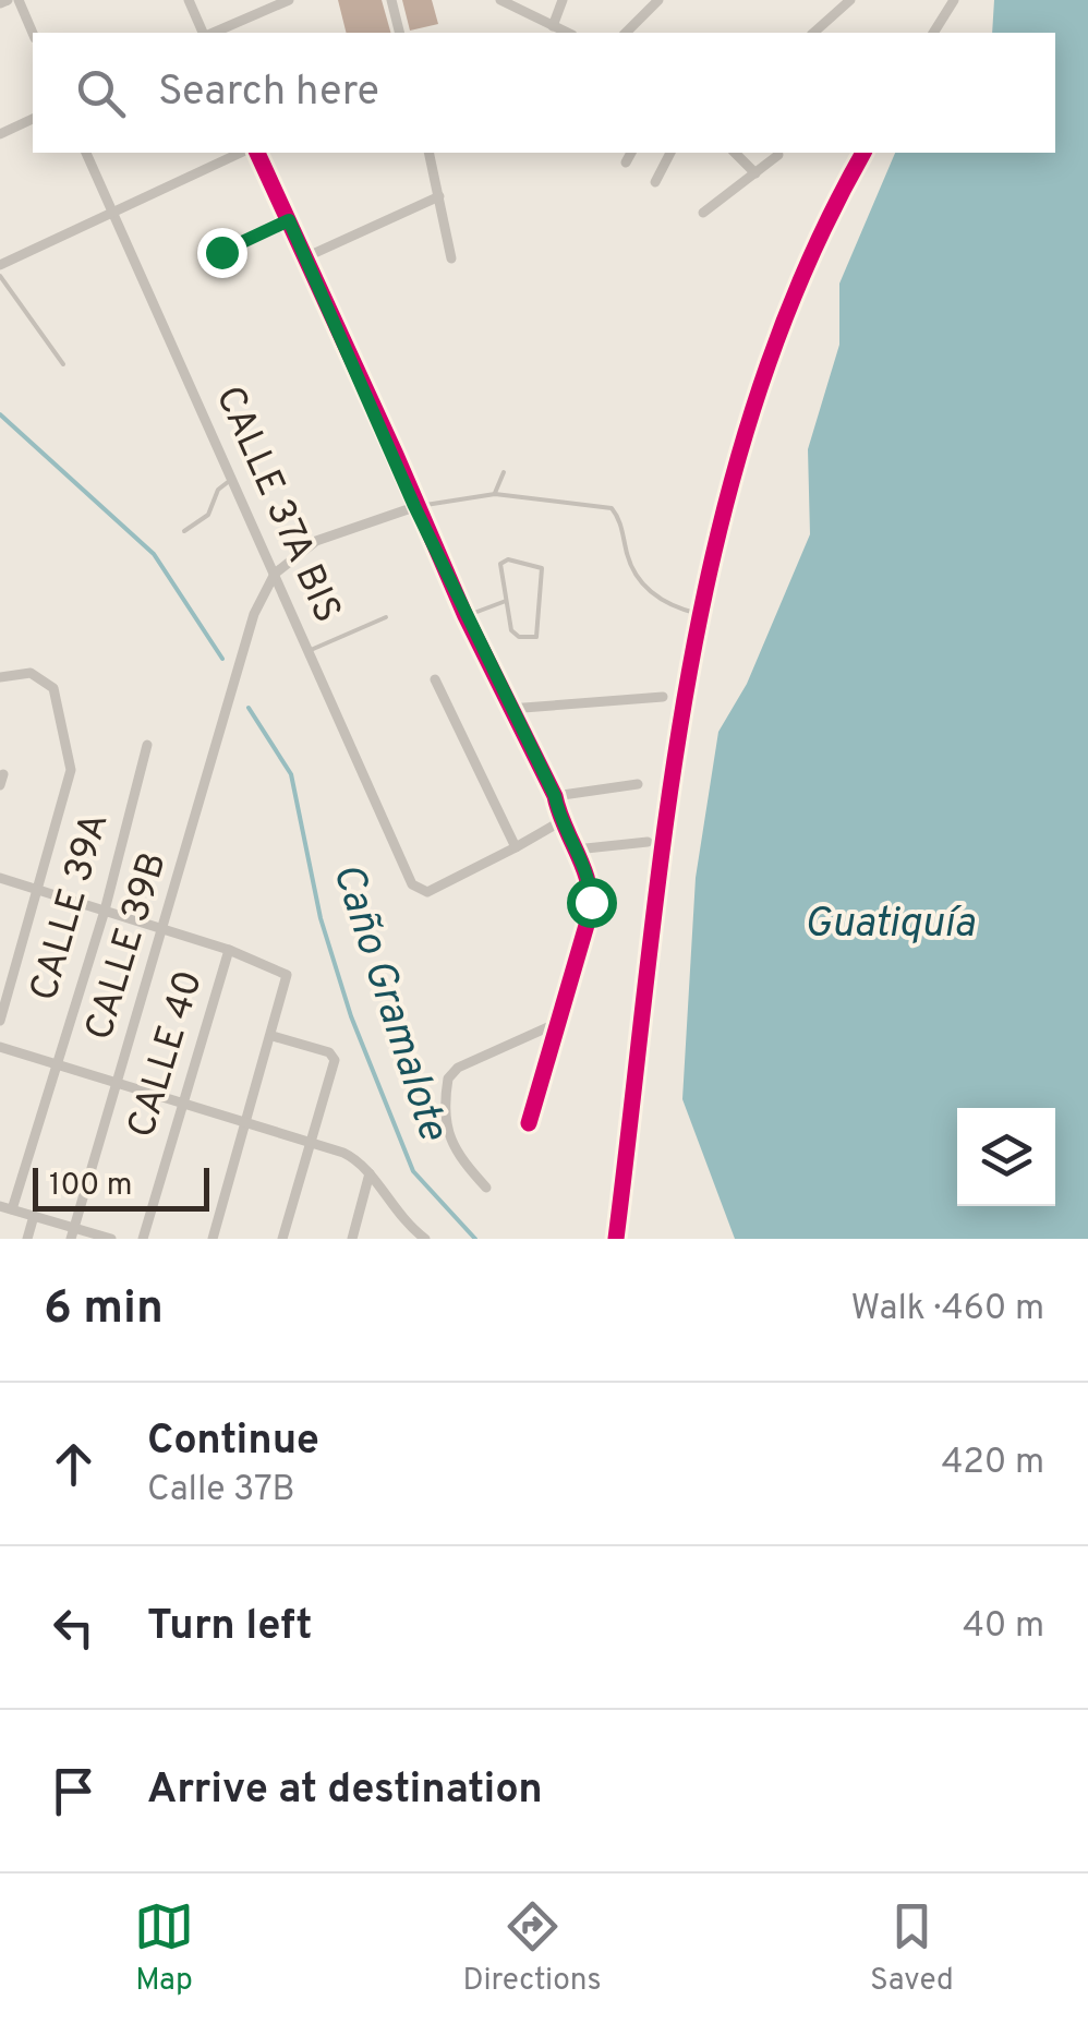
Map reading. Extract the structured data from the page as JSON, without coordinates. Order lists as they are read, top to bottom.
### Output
{
  "streets": {
    "street": [
      "CALLE 37A BIS",
      "CALLE 39A",
      "CALLE 39B",
      "CALLE 40"
    ]
  },
  "crossings": [
    ["CALLE 37A BIS", "CALLE 39B"]
  ],
  "water": ["Guatiquía", "Caño Gramalote"],
  "scale_bar": "100 m",
  "page": {
    "search": "Search here",
    "scale": "100 m",
    "heading": ["6 min", "Walk · 460 m"],
    "list": [
      ["Continue", "Calle 37B", "420 m"],
      ["Turn left", "40 m"],
      "Arrive at destination"
    ],
    "nav": ["Map", "Directions", "Saved"]
  }
}
